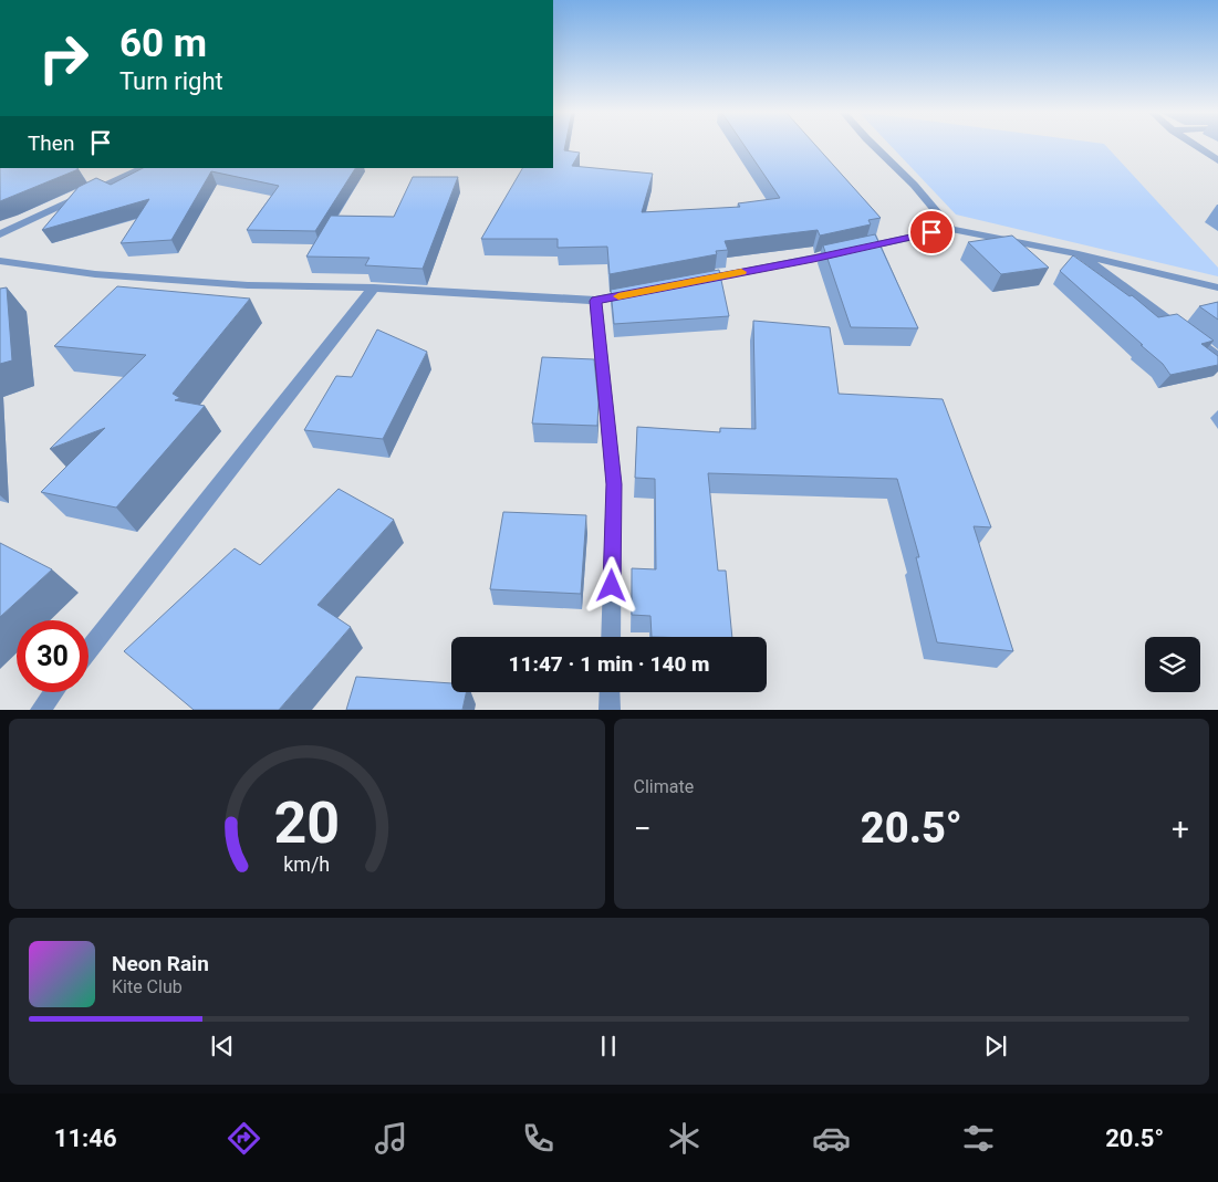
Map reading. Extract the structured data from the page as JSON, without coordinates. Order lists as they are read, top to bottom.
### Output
{
  "page": {
    "turn": ["60 m", "Turn right"],
    "then": "Then",
    "limit": "30",
    "trip": "11:47 · 1 min · 140 m",
    "tile": "Climate",
    "heat": ["−", "20.5°", "+"],
    "song": ["Neon Rain", "Kite Club"],
    "tabs": ["11:46", "20.5°"],
    "gauge": ["20", "km/h"]
  }
}
